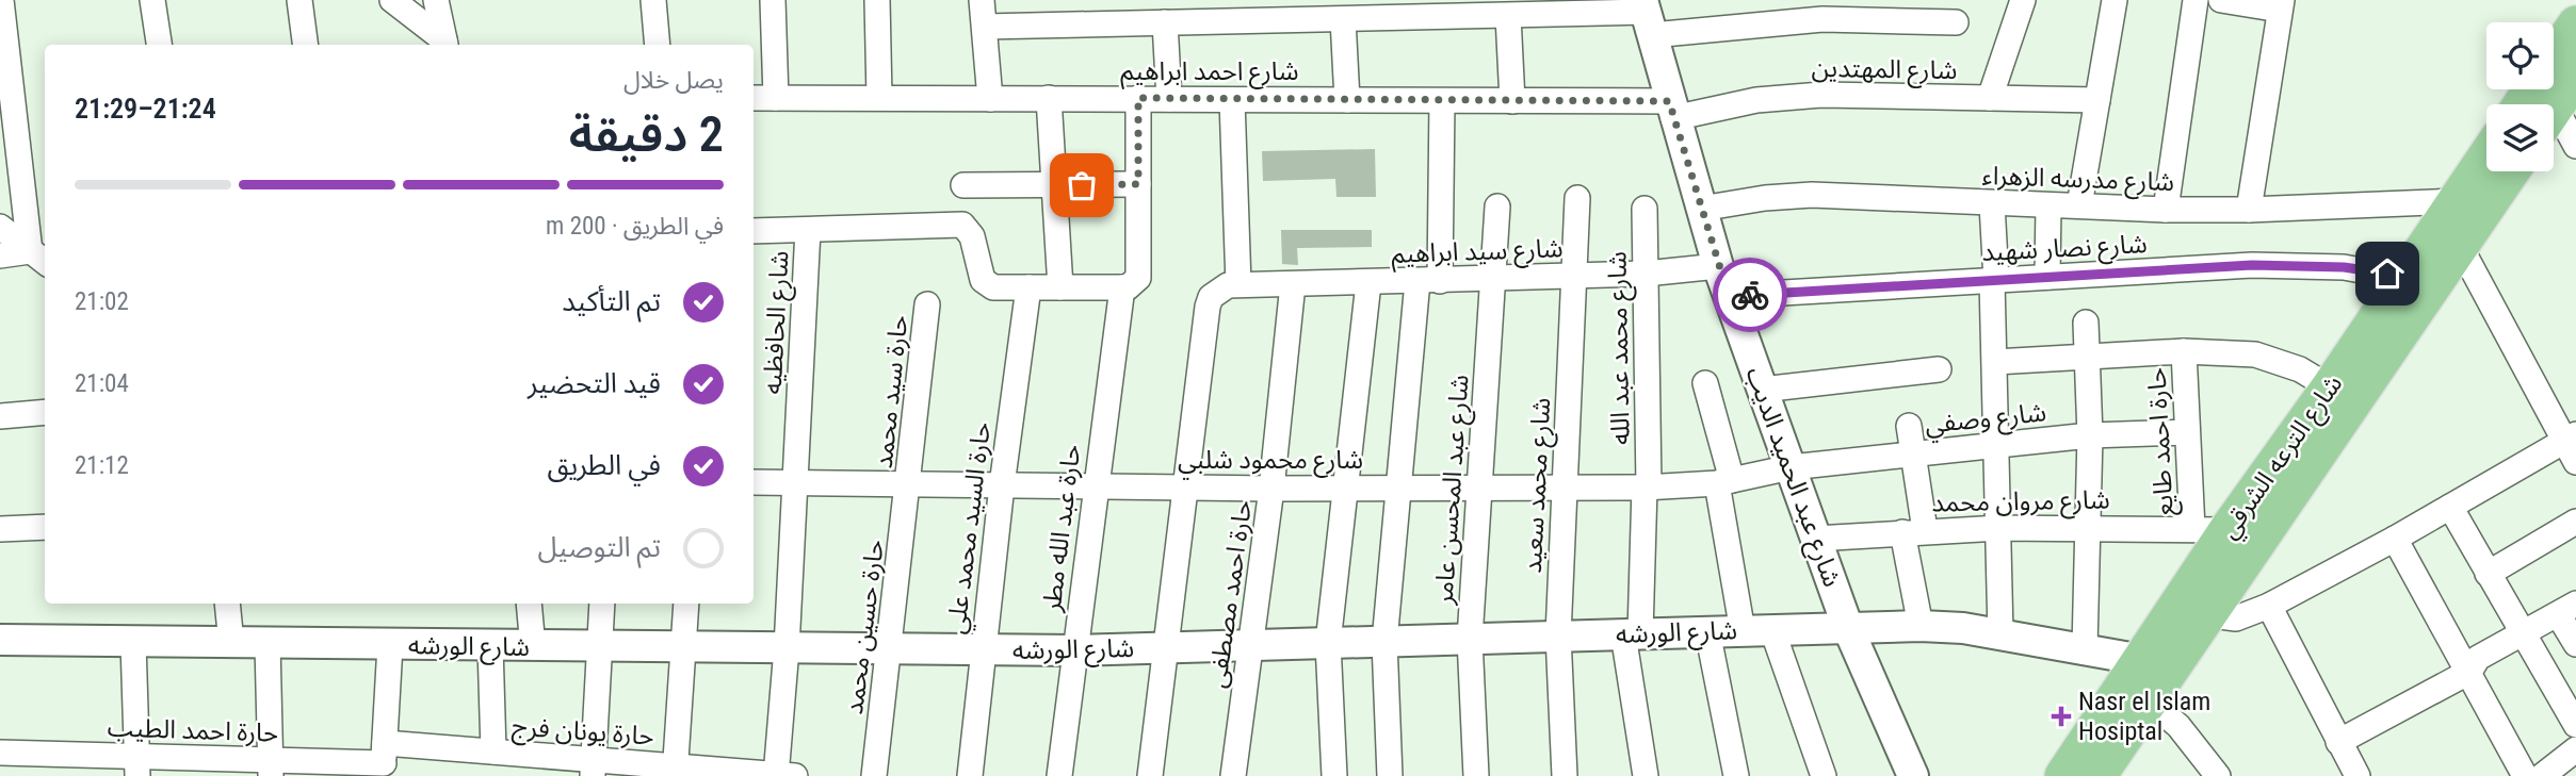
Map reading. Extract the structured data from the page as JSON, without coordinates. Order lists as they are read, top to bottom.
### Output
{
  "streets": {
    "main road": ["شارع الترعه الشرقي"],
    "street": [
      "شارع المهتدين",
      "شارع احمد ابراهيم",
      "شارع مدرسه الزهراء",
      "شارع نصار شهيد",
      "شارع سيد ابراهيم",
      "شارع الحافظيه",
      "شارع محمد عبد الله",
      "حارة سيد محمد",
      "شارع وصفي",
      "حارة احمد طايع",
      "شارع محمود شلبي",
      "شارع عبد الحميد الديب",
      "شارع محمد سعيد",
      "شارع عبد المحسن عامر",
      "شارع مروان محمد",
      "حارة السيد محمد علي",
      "حارة عبد الله مطر",
      "حارة احمد مصطفى",
      "حارة حسين محمد",
      "شارع الورشه",
      "حارة احمد الطيب",
      "حارة يونان فرج"
    ]
  },
  "crossings": [
    ["شارع المهتدين", "شارع احمد ابراهيم"],
    ["شارع المهتدين", "شارع عبد الحميد الديب"],
    ["شارع احمد ابراهيم", "شارع عبد الحميد الديب"],
    ["شارع مدرسه الزهراء", "شارع الترعه الشرقي"],
    ["شارع مدرسه الزهراء", "شارع عبد الحميد الديب"],
    ["شارع نصار شهيد", "شارع الترعه الشرقي"],
    ["شارع نصار شهيد", "شارع عبد الحميد الديب"],
    ["شارع سيد ابراهيم", "شارع محمد عبد الله"],
    ["شارع سيد ابراهيم", "شارع عبد الحميد الديب"],
    ["شارع سيد ابراهيم", "شارع محمد سعيد"],
    ["شارع سيد ابراهيم", "شارع عبد المحسن عامر"],
    ["شارع سيد ابراهيم", "حارة احمد مصطفى"],
    ["شارع الحافظيه", "شارع محمود شلبي"],
    ["شارع الحافظيه", "شارع الورشه"],
    ["شارع الحافظيه", "حارة يونان فرج"],
    ["شارع محمد عبد الله", "شارع محمود شلبي"],
    ["شارع محمد عبد الله", "شارع الورشه"],
    ["حارة سيد محمد", "شارع محمود شلبي"],
    ["حارة سيد محمد", "حارة حسين محمد"],
    ["شارع وصفي", "حارة احمد طايع"],
    ["شارع وصفي", "شارع محمود شلبي"],
    ["شارع وصفي", "شارع عبد الحميد الديب"],
    ["حارة احمد طايع", "شارع الترعه الشرقي"],
    ["حارة احمد طايع", "شارع مروان محمد"],
    ["شارع الترعه الشرقي", "شارع مروان محمد"],
    ["شارع الترعه الشرقي", "شارع الورشه"],
    ["شارع محمود شلبي", "شارع عبد الحميد الديب"],
    ["شارع محمود شلبي", "شارع محمد سعيد"],
    ["شارع محمود شلبي", "شارع عبد المحسن عامر"],
    ["شارع محمود شلبي", "حارة السيد محمد علي"],
    ["شارع محمود شلبي", "حارة عبد الله مطر"],
    ["شارع محمود شلبي", "حارة احمد مصطفى"],
    ["شارع محمود شلبي", "حارة حسين محمد"],
    ["شارع عبد الحميد الديب", "شارع مروان محمد"],
    ["شارع عبد الحميد الديب", "شارع الورشه"],
    ["شارع محمد سعيد", "شارع الورشه"],
    ["شارع عبد المحسن عامر", "شارع الورشه"],
    ["حارة السيد محمد علي", "شارع الورشه"],
    ["حارة عبد الله مطر", "شارع الورشه"],
    ["حارة احمد مصطفى", "شارع الورشه"],
    ["حارة حسين محمد", "شارع الورشه"],
    ["حارة احمد الطيب", "حارة يونان فرج"]
  ],
  "places": {
    "health": ["Nasr el Islam Hosiptal"]
  },
  "page": {
    "heading": ["2 دقيقة", "يصل خلال", "21:24–21:29"],
    "bar": "في الطريق · 200 m",
    "list": [
      ["تم التأكيد", "21:02"],
      ["قيد التحضير", "21:04"],
      ["في الطريق", "21:12"],
      "تم التوصيل"
    ]
  }
}
